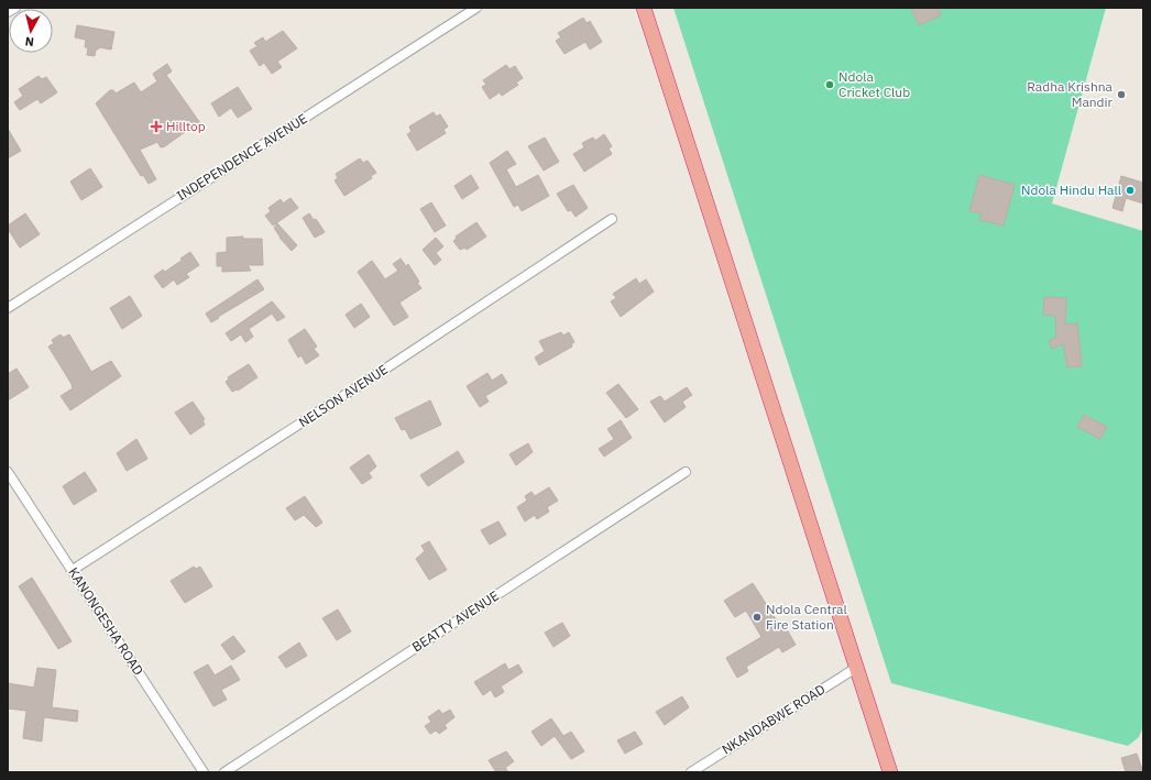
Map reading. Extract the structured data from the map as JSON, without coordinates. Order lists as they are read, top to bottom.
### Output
{
  "streets": {
    "street": [
      "INDEPENDENCE AVENUE",
      "NELSON AVENUE",
      "KANONGESHA ROAD",
      "BEATTY AVENUE",
      "NKANDABWE ROAD"
    ]
  },
  "crossings": [
    ["NELSON AVENUE", "KANONGESHA ROAD"]
  ],
  "places": {
    "other": [
      "Ndola Cricket Club",
      "Radha Krishna Mandir",
      "Ndola Hindu Hall",
      "Ndola Central Fire Station"
    ],
    "health": ["Hilltop"]
  },
  "north": "bottom"
}
